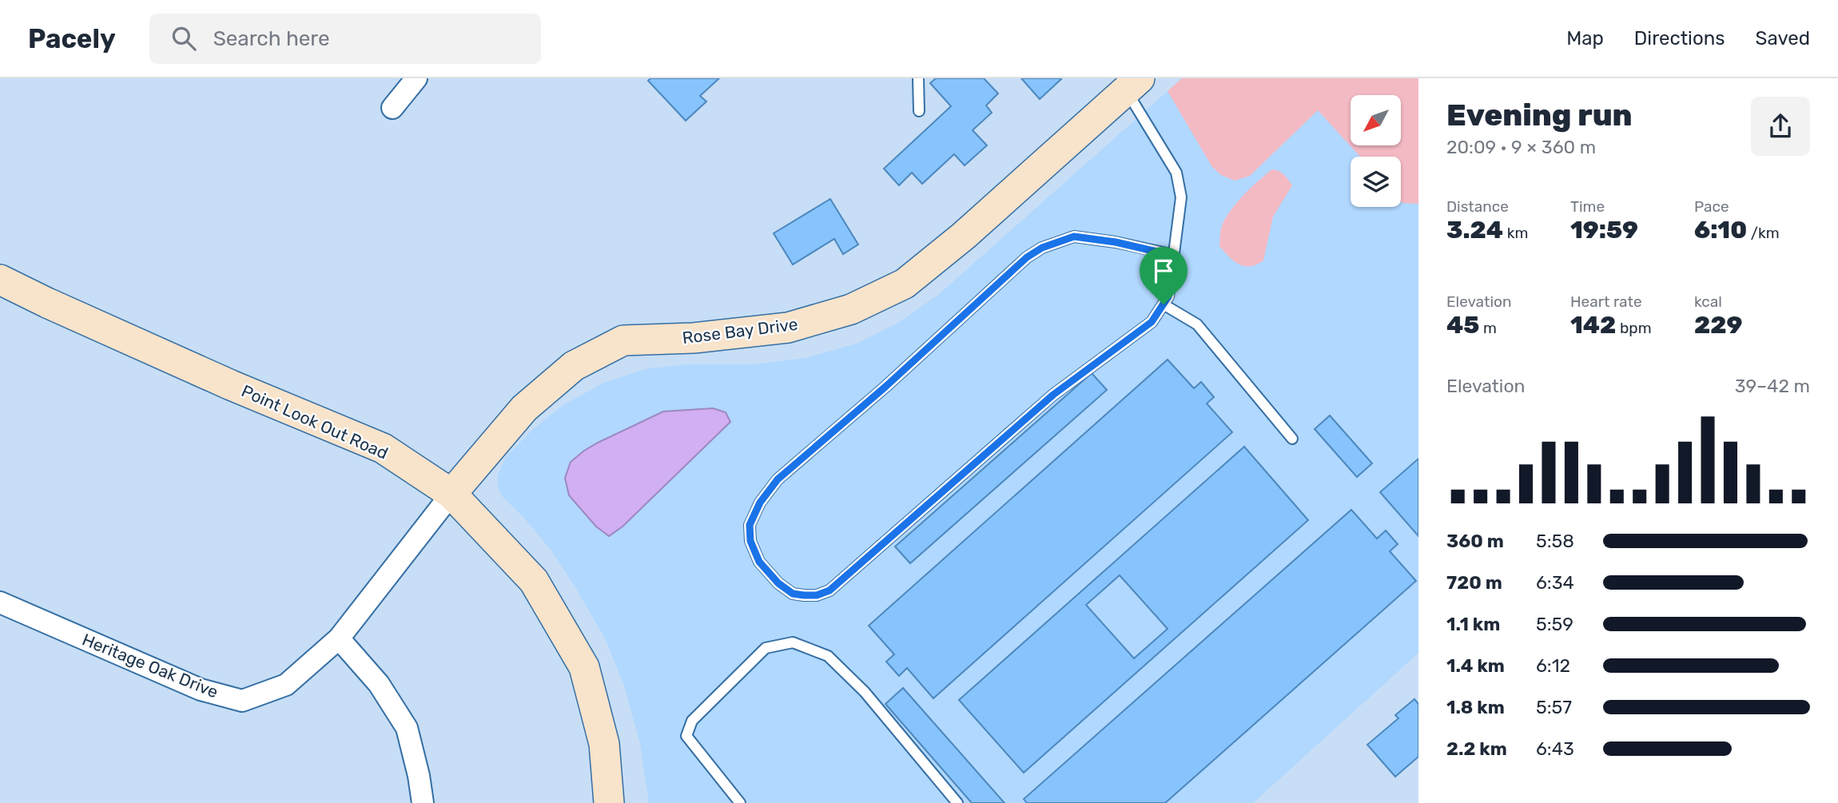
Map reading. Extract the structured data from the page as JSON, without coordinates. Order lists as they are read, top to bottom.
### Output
{
  "streets": {
    "street": ["Rose Bay Drive", "Point Look Out Road", "Heritage Oak Drive"]
  },
  "crossings": [
    ["Rose Bay Drive", "Point Look Out Road"],
    ["Rose Bay Drive", "Heritage Oak Drive"],
    ["Point Look Out Road", "Heritage Oak Drive"]
  ],
  "north": "bottom left",
  "page": {
    "header": "Pacely",
    "search": "Search here",
    "nav": ["Map", "Directions", "Saved"],
    "heading": ["Evening run", "20:09 · 9 × 360 m"],
    "stats": [
      ["Distance", "3.24 km"],
      ["Time", "19:59"],
      ["Pace", "6:10 /km"],
      ["Elevation", "45 m"],
      ["Heart rate", "142 bpm"],
      ["kcal", "229"]
    ],
    "chart": ["Elevation", "39–42 m"],
    "list": [
      {
        "name": "360 m",
        "note": "5:58"
      },
      {
        "name": "720 m",
        "note": "6:34"
      },
      {
        "name": "1.1 km",
        "note": "5:59"
      },
      {
        "name": "1.4 km",
        "note": "6:12"
      },
      {
        "name": "1.8 km",
        "note": "5:57"
      },
      {
        "name": "2.2 km",
        "note": "6:43"
      }
    ]
  }
}
